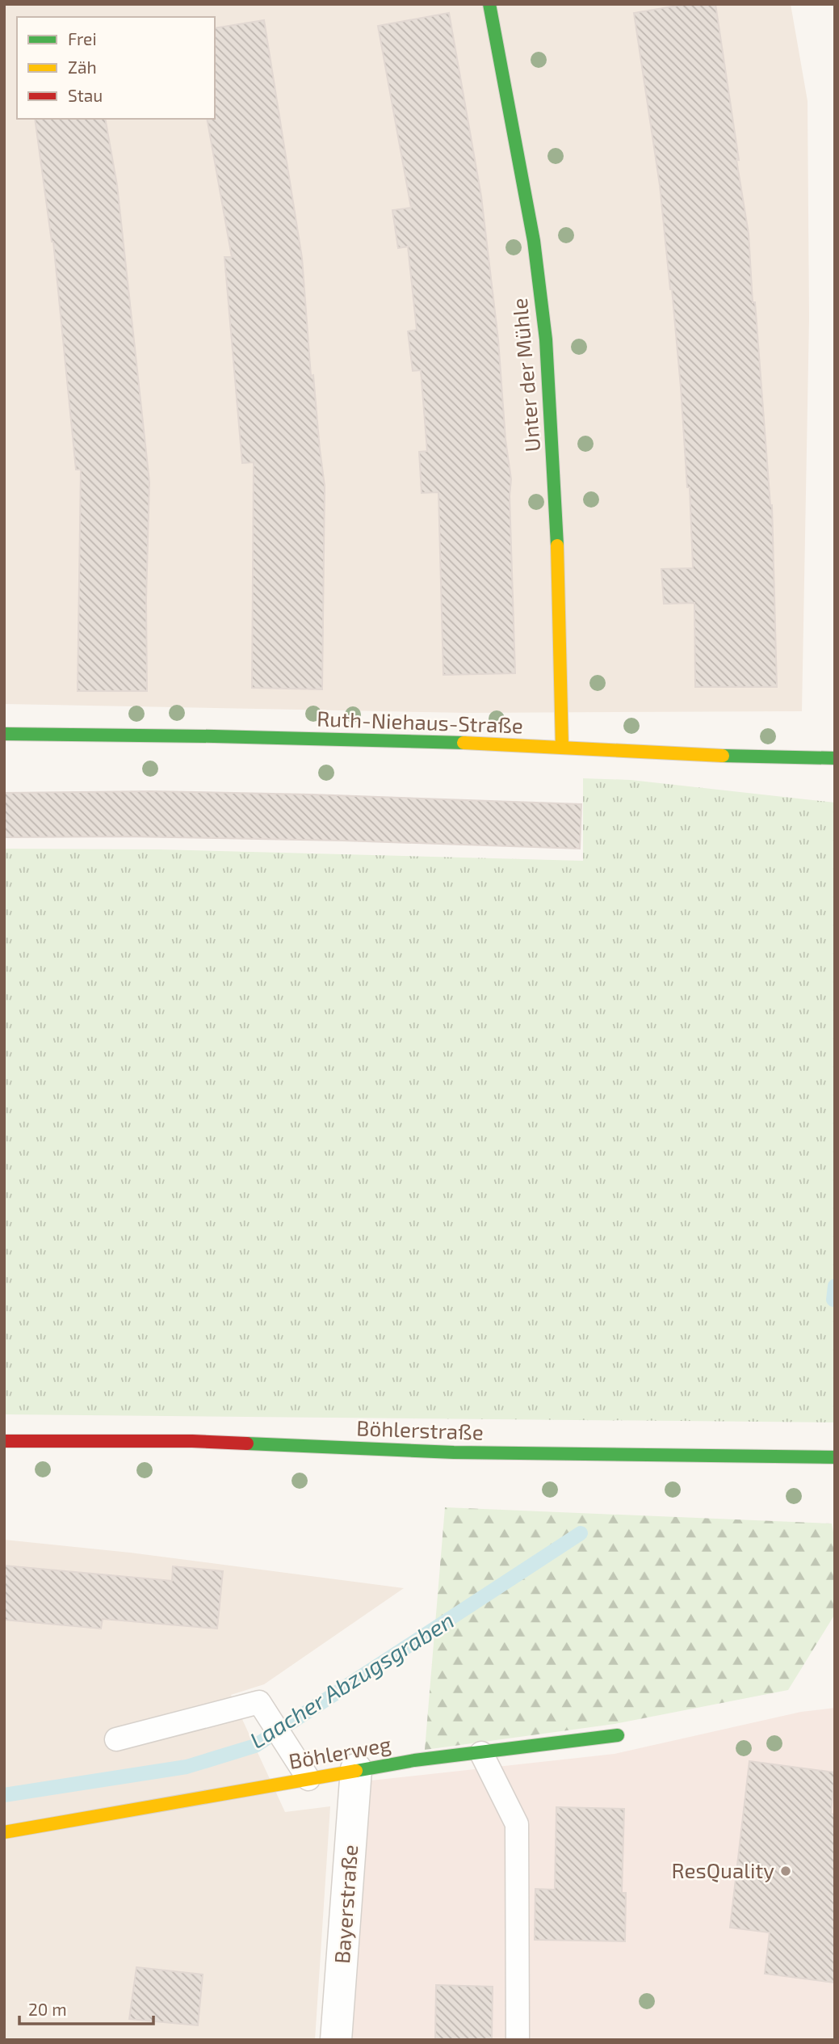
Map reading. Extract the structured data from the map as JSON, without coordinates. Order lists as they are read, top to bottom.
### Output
{
  "streets": {
    "street": [
      "Unter der Mühle",
      "Ruth-Niehaus-Straße",
      "Böhlerstraße",
      "Böhlerweg",
      "Bayerstraße"
    ]
  },
  "crossings": [
    ["Unter der Mühle", "Ruth-Niehaus-Straße"],
    ["Böhlerweg", "Bayerstraße"]
  ],
  "water": ["Laacher Abzugsgraben"],
  "places": ["ResQuality"],
  "legend": ["Frei", "Zäh", "Stau"],
  "scale_bar": "20 m"
}
